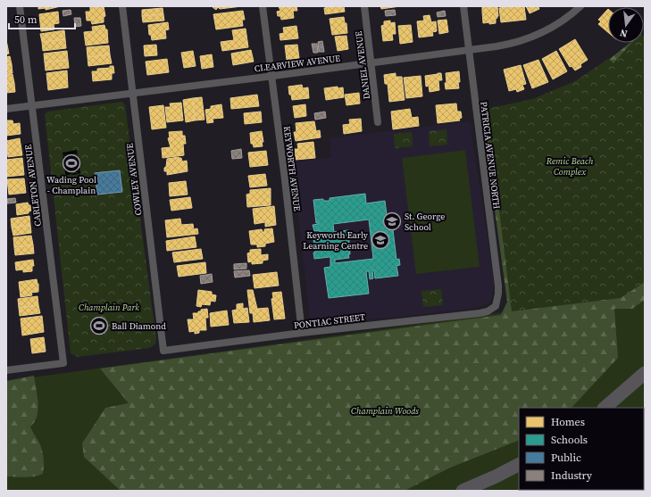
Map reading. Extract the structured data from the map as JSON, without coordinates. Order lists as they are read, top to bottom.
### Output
{
  "streets": {
    "street": [
      "CLEARVIEW AVENUE",
      "DANIEL AVENUE",
      "PATRICIA AVENUE NORTH",
      "KEYWORTH AVENUE",
      "COWLEY AVENUE",
      "CARLETON AVENUE",
      "PONTIAC STREET"
    ]
  },
  "crossings": [
    ["CLEARVIEW AVENUE", "DANIEL AVENUE"],
    ["CLEARVIEW AVENUE", "PATRICIA AVENUE NORTH"],
    ["CLEARVIEW AVENUE", "KEYWORTH AVENUE"],
    ["CLEARVIEW AVENUE", "COWLEY AVENUE"],
    ["CLEARVIEW AVENUE", "CARLETON AVENUE"],
    ["PATRICIA AVENUE NORTH", "PONTIAC STREET"],
    ["KEYWORTH AVENUE", "PONTIAC STREET"],
    ["COWLEY AVENUE", "PONTIAC STREET"]
  ],
  "parks": ["Remic Beach Complex", "Champlain Park", "Champlain Woods"],
  "places": {
    "sports": ["Wading Pool - Champlain", "Ball Diamond"],
    "school or university": ["St. George School", "Keyworth Early Learning Centre"]
  },
  "legend": [
    "Homes",
    "Schools",
    "Public",
    "Industry"
  ],
  "scale_bar": "50 m",
  "north": "bottom"
}
